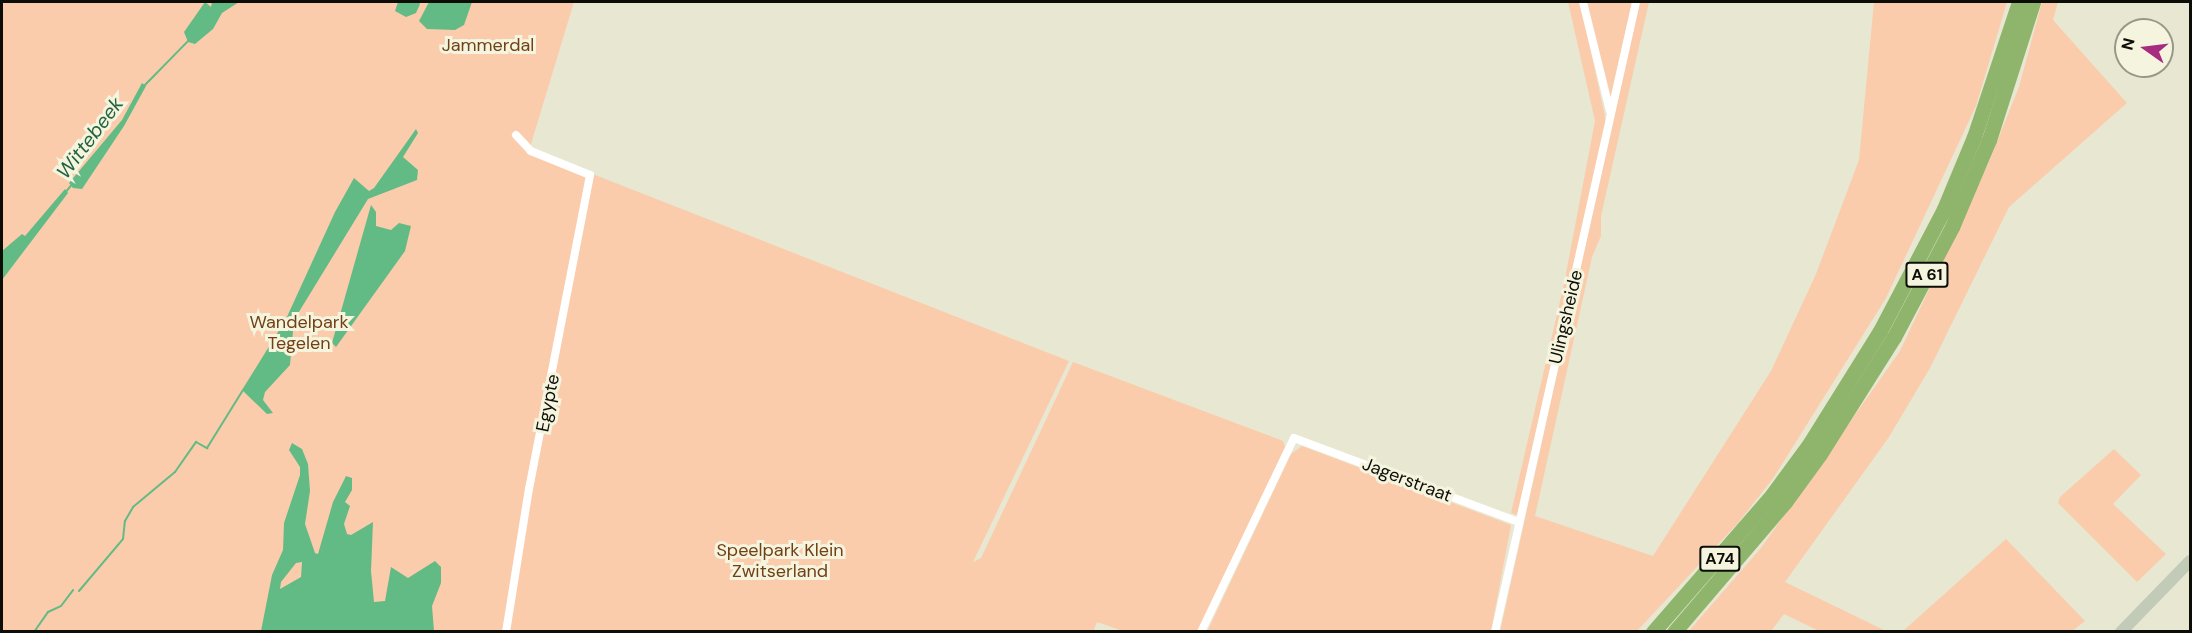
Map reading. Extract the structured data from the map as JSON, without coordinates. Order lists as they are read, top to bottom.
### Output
{
  "streets": {
    "highway": ["A 61", "A74"],
    "street": ["Ulingsheide", "Egypte", "Jagerstraat"]
  },
  "crossings": [
    ["A 61", "A74"],
    ["Ulingsheide", "Jagerstraat"]
  ],
  "water": ["Wittebeek"],
  "parks": ["Jammerdal", "Wandelpark Tegelen", "Speelpark Klein Zwitserland"],
  "north": "left"
}
